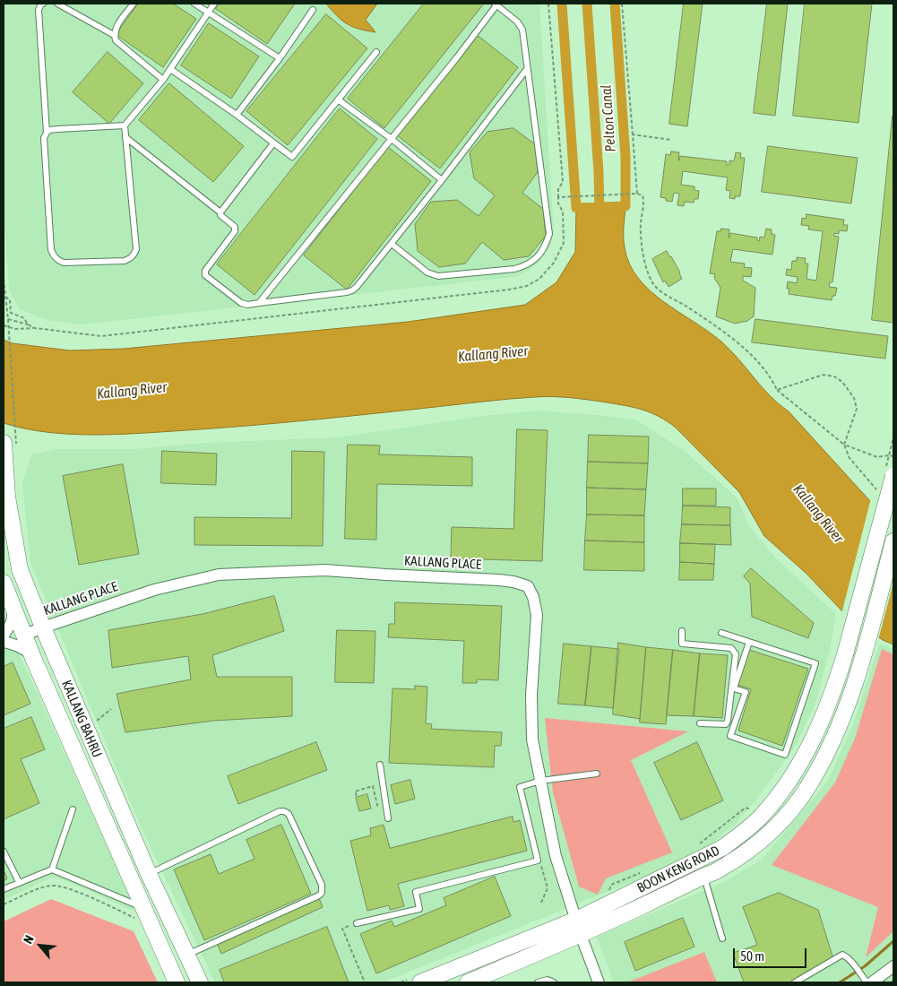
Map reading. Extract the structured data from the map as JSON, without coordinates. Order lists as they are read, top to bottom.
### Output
{
  "streets": {
    "main road": ["KALLANG BAHRU", "BOON KENG ROAD"],
    "street": ["KALLANG PLACE"]
  },
  "crossings": [
    ["KALLANG PLACE", "KALLANG BAHRU"],
    ["KALLANG PLACE", "BOON KENG ROAD"]
  ],
  "water": ["Pelton Canal", "Kallang River"],
  "scale_bar": "50 m",
  "north": "top left"
}
